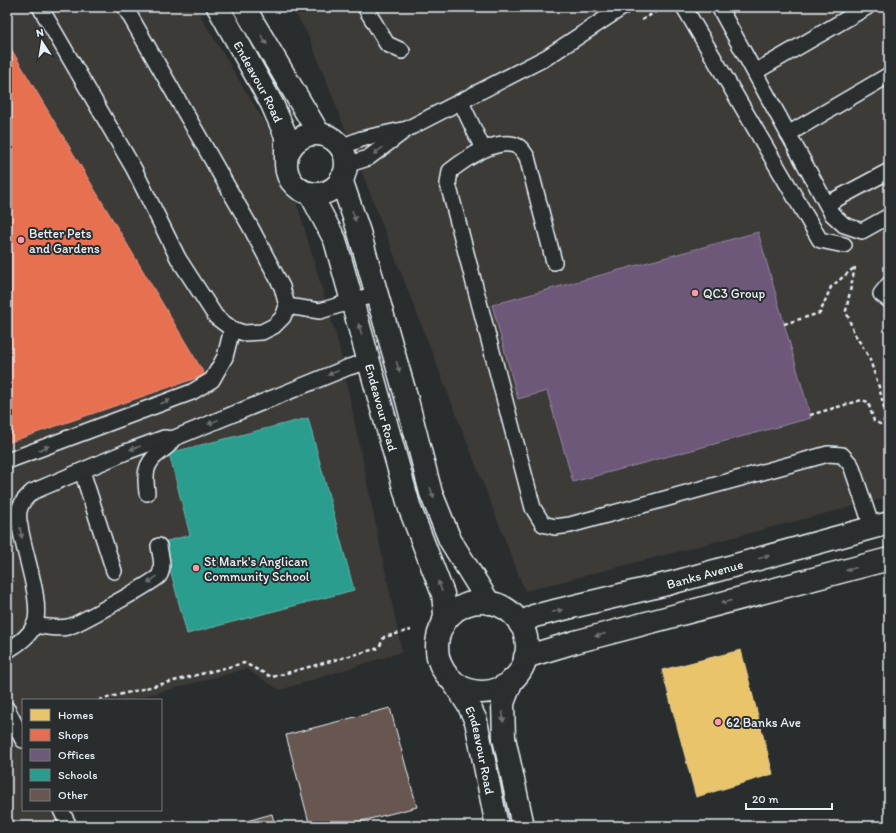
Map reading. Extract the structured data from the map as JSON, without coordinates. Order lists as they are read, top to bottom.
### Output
{
  "streets": {
    "street": ["Endeavour Road", "Banks Avenue"]
  },
  "crossings": [
    ["Endeavour Road", "Banks Avenue"]
  ],
  "places": [
    "Better Pets and Gardens",
    "QC3 Group",
    "St Mark's Anglican Community School",
    "62 Banks Ave"
  ],
  "legend": [
    "Homes",
    "Shops",
    "Offices",
    "Schools",
    "Other"
  ],
  "scale_bar": "20 m",
  "north": "top"
}
